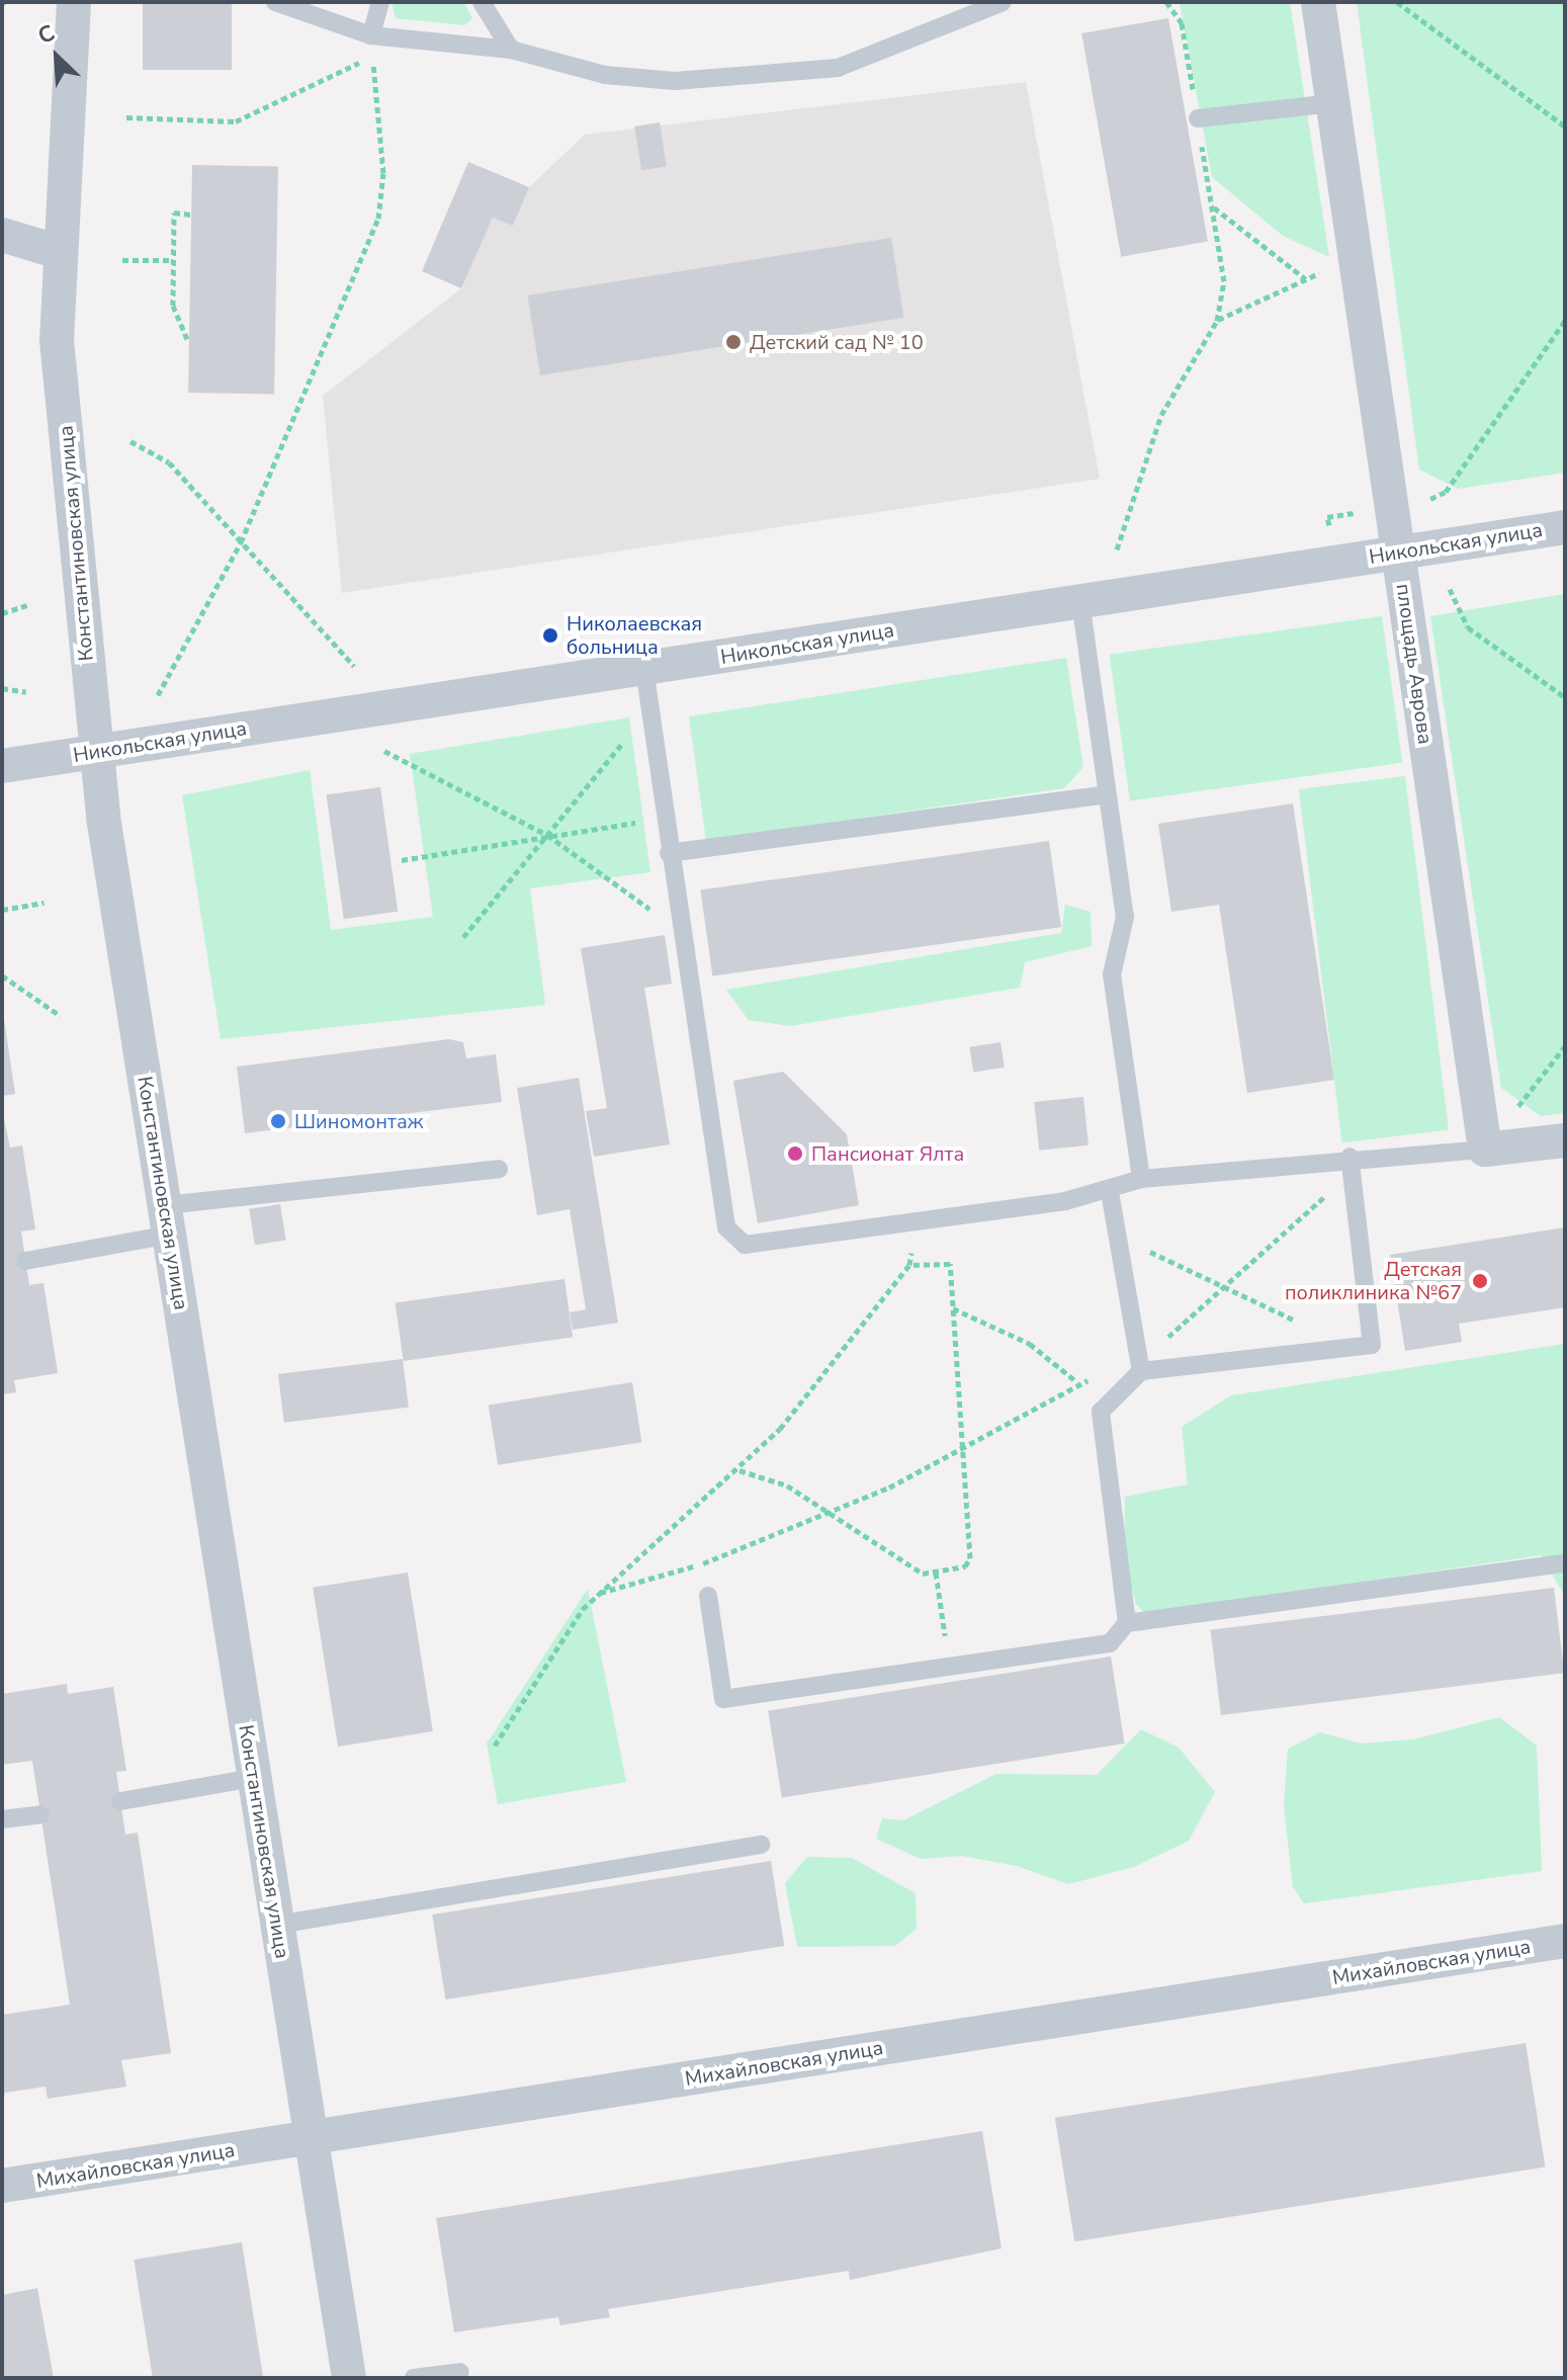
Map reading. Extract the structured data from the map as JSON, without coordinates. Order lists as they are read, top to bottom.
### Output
{
  "streets": {
    "street": [
      "Константиновская улица",
      "Никольская улица",
      "площадь Аврова",
      "Михайловская улица"
    ]
  },
  "crossings": [
    ["Константиновская улица", "Никольская улица"],
    ["Константиновская улица", "Михайловская улица"],
    ["Никольская улица", "площадь Аврова"]
  ],
  "places": [
    "Детский сад № 10",
    "Николаевская больница",
    "Шиномонтаж",
    "Пансионат Ялта",
    "Детская поликлиника №67"
  ],
  "north": "top left"
}
